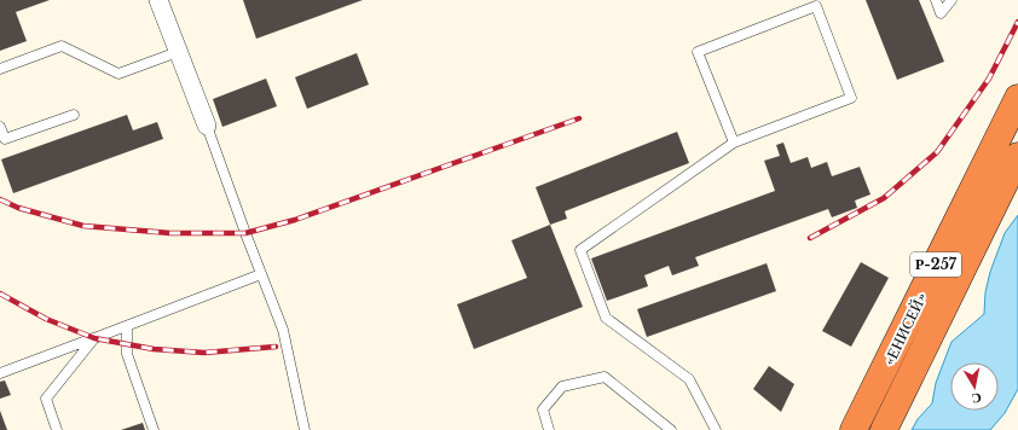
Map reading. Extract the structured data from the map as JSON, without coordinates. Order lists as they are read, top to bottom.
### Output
{
  "streets": {
    "highway": ["Р-257", "«ЕНИСЕЙ»"]
  },
  "north": "bottom"
}
